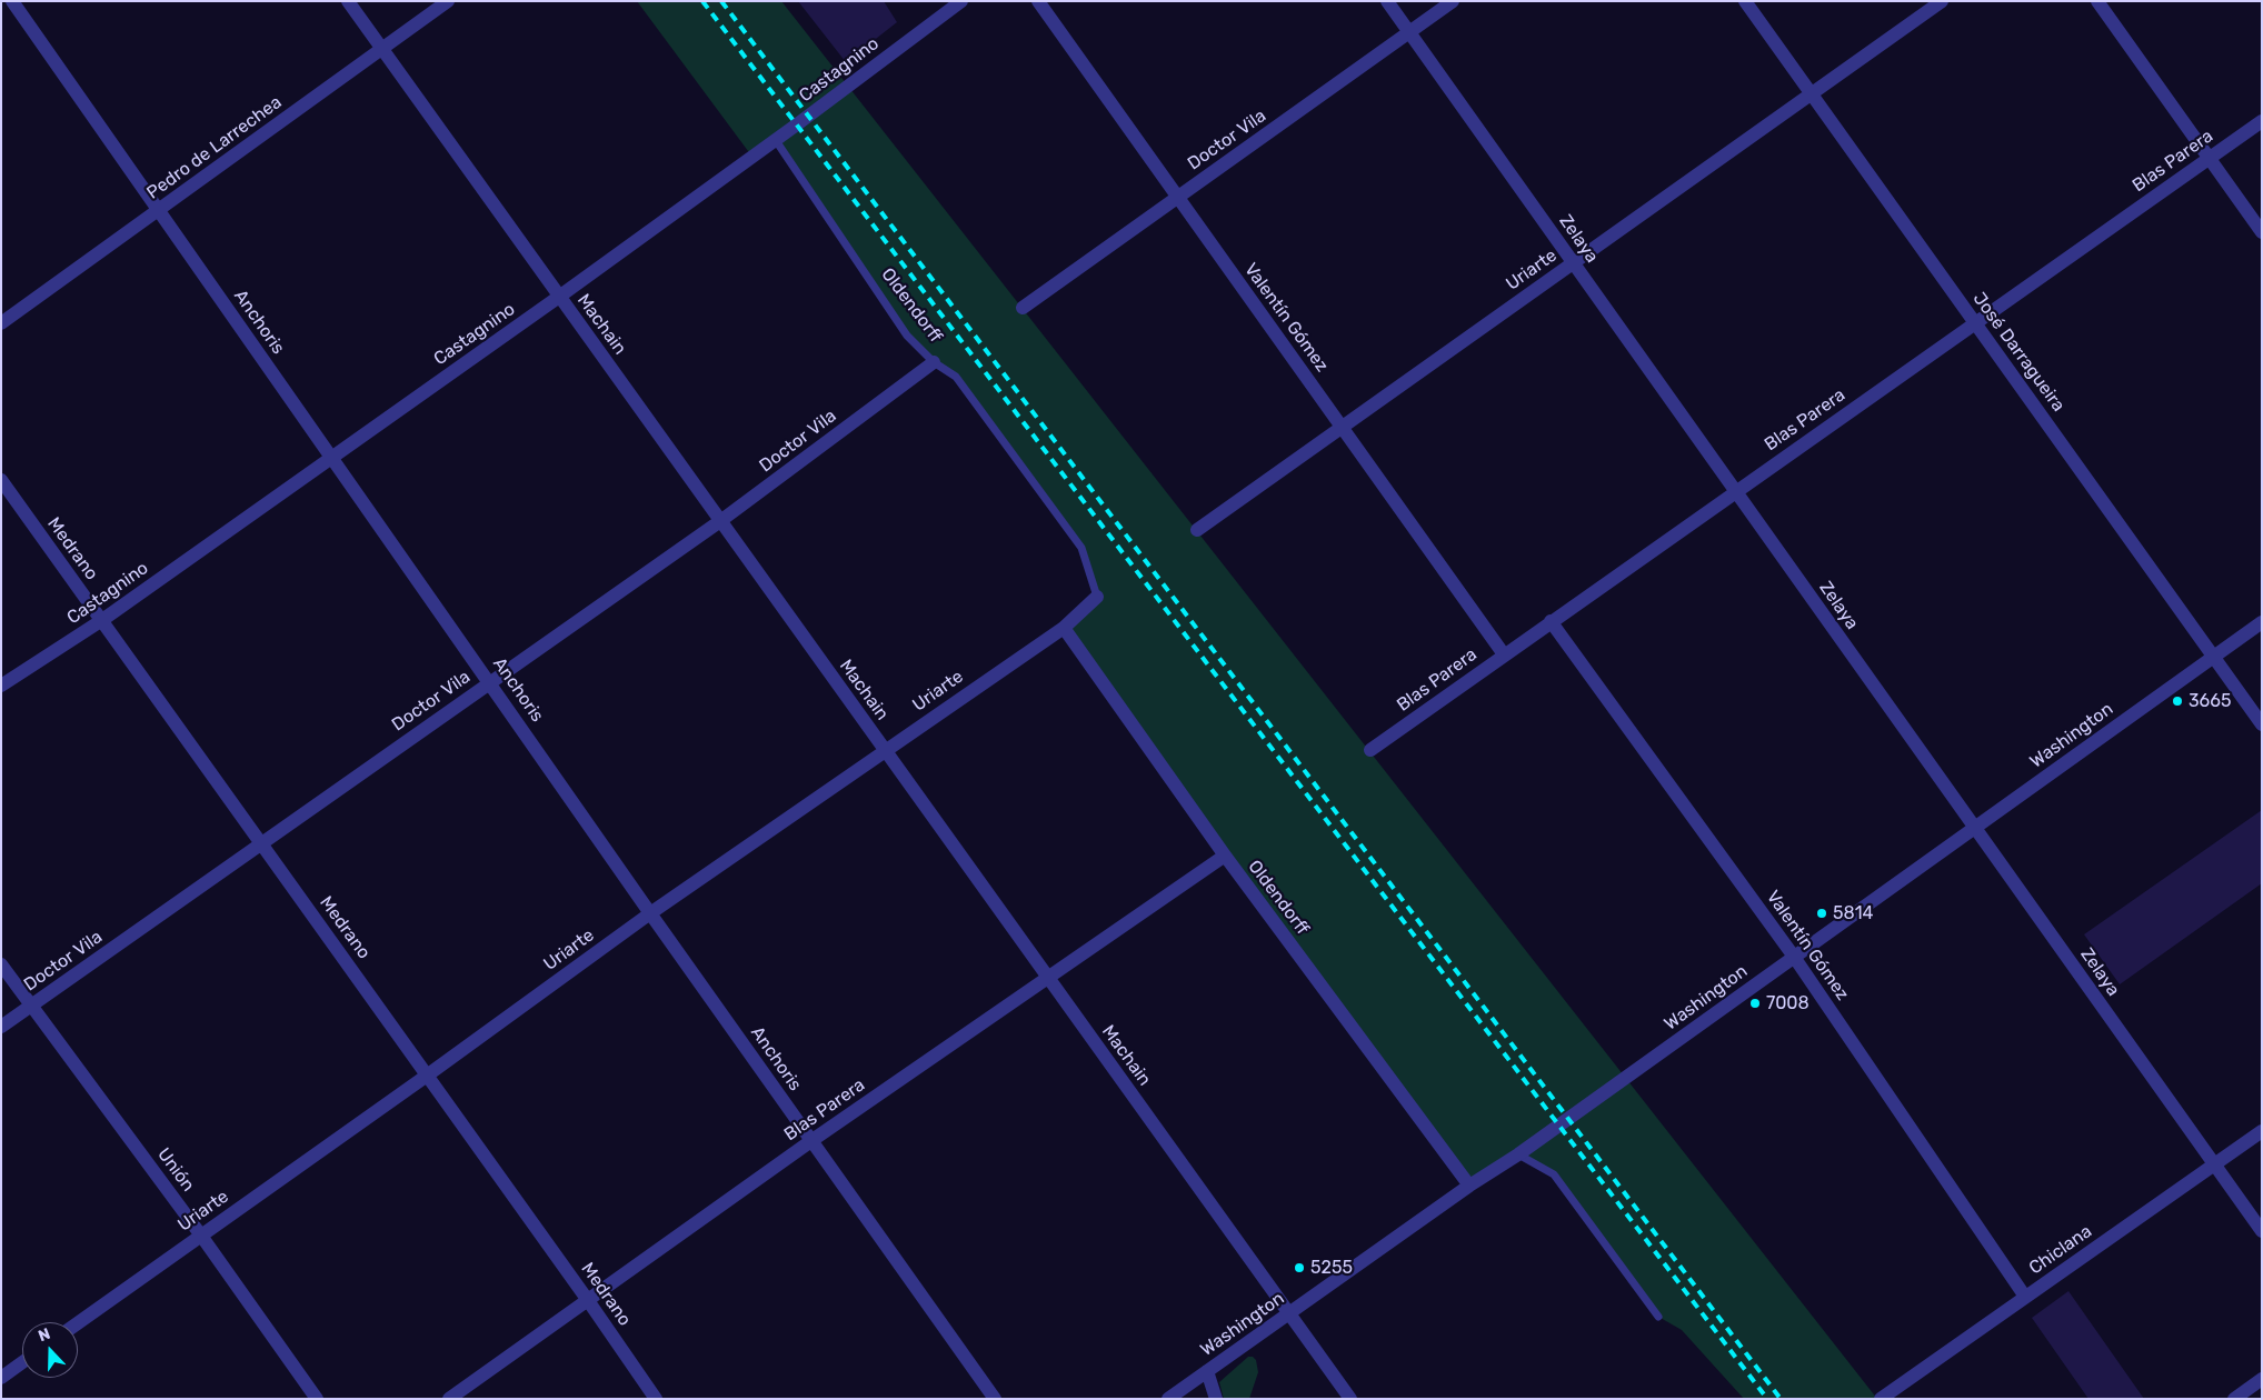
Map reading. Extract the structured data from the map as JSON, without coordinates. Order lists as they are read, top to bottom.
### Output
{
  "streets": {
    "street": [
      "Castagnino",
      "Doctor Vila",
      "Pedro de Larrechea",
      "Blas Parera",
      "Zelaya",
      "Uriarte",
      "Oldendorff",
      "Valentín Gómez",
      "Anchoris",
      "Machain",
      "José Darragueira",
      "Medrano",
      "Washington",
      "Unión",
      "Chiclana"
    ]
  },
  "crossings": [
    ["Castagnino", "Oldendorff"],
    ["Castagnino", "Anchoris"],
    ["Castagnino", "Machain"],
    ["Castagnino", "Medrano"],
    ["Doctor Vila", "Zelaya"],
    ["Doctor Vila", "Oldendorff"],
    ["Doctor Vila", "Valentín Gómez"],
    ["Doctor Vila", "Anchoris"],
    ["Doctor Vila", "Machain"],
    ["Doctor Vila", "Medrano"],
    ["Doctor Vila", "Unión"],
    ["Pedro de Larrechea", "Anchoris"],
    ["Pedro de Larrechea", "Machain"],
    ["Blas Parera", "Zelaya"],
    ["Blas Parera", "Oldendorff"],
    ["Blas Parera", "Valentín Gómez"],
    ["Blas Parera", "Anchoris"],
    ["Blas Parera", "Machain"],
    ["Blas Parera", "José Darragueira"],
    ["Blas Parera", "Medrano"],
    ["Zelaya", "Uriarte"],
    ["Zelaya", "Washington"],
    ["Zelaya", "Chiclana"],
    ["Uriarte", "Oldendorff"],
    ["Uriarte", "Valentín Gómez"],
    ["Uriarte", "Anchoris"],
    ["Uriarte", "Machain"],
    ["Uriarte", "José Darragueira"],
    ["Uriarte", "Medrano"],
    ["Uriarte", "Unión"],
    ["Oldendorff", "Washington"],
    ["Valentín Gómez", "Washington"],
    ["Valentín Gómez", "Chiclana"],
    ["Machain", "Washington"],
    ["José Darragueira", "Washington"]
  ],
  "places": [
    "3665",
    "5814",
    "7008",
    "5255"
  ],
  "north": "top"
}
